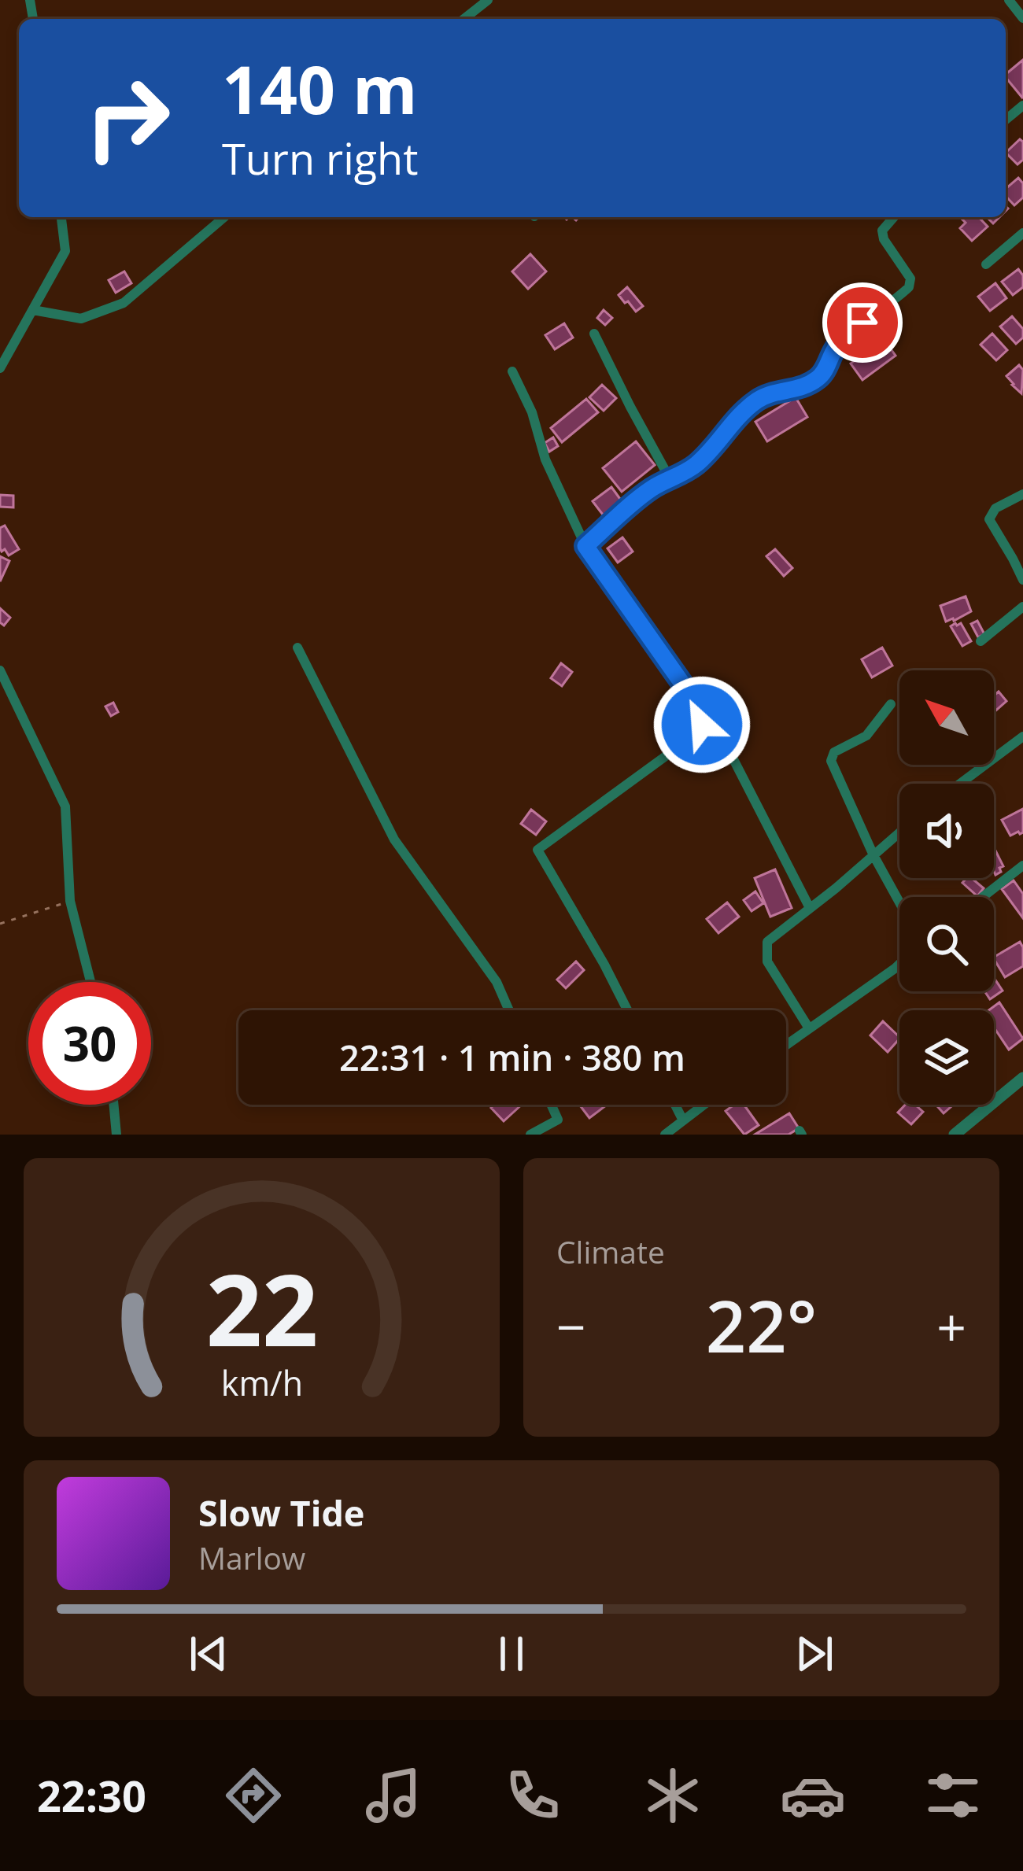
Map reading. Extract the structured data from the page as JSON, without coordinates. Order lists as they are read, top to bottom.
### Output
{
  "north": "top left",
  "page": {
    "turn": ["140 m", "Turn right"],
    "limit": "30",
    "trip": "22:31 · 1 min · 380 m",
    "tile": "Climate",
    "heat": ["−", "22°", "+"],
    "song": ["Slow Tide", "Marlow"],
    "tabs": "22:30",
    "gauge": ["22", "km/h"]
  }
}
